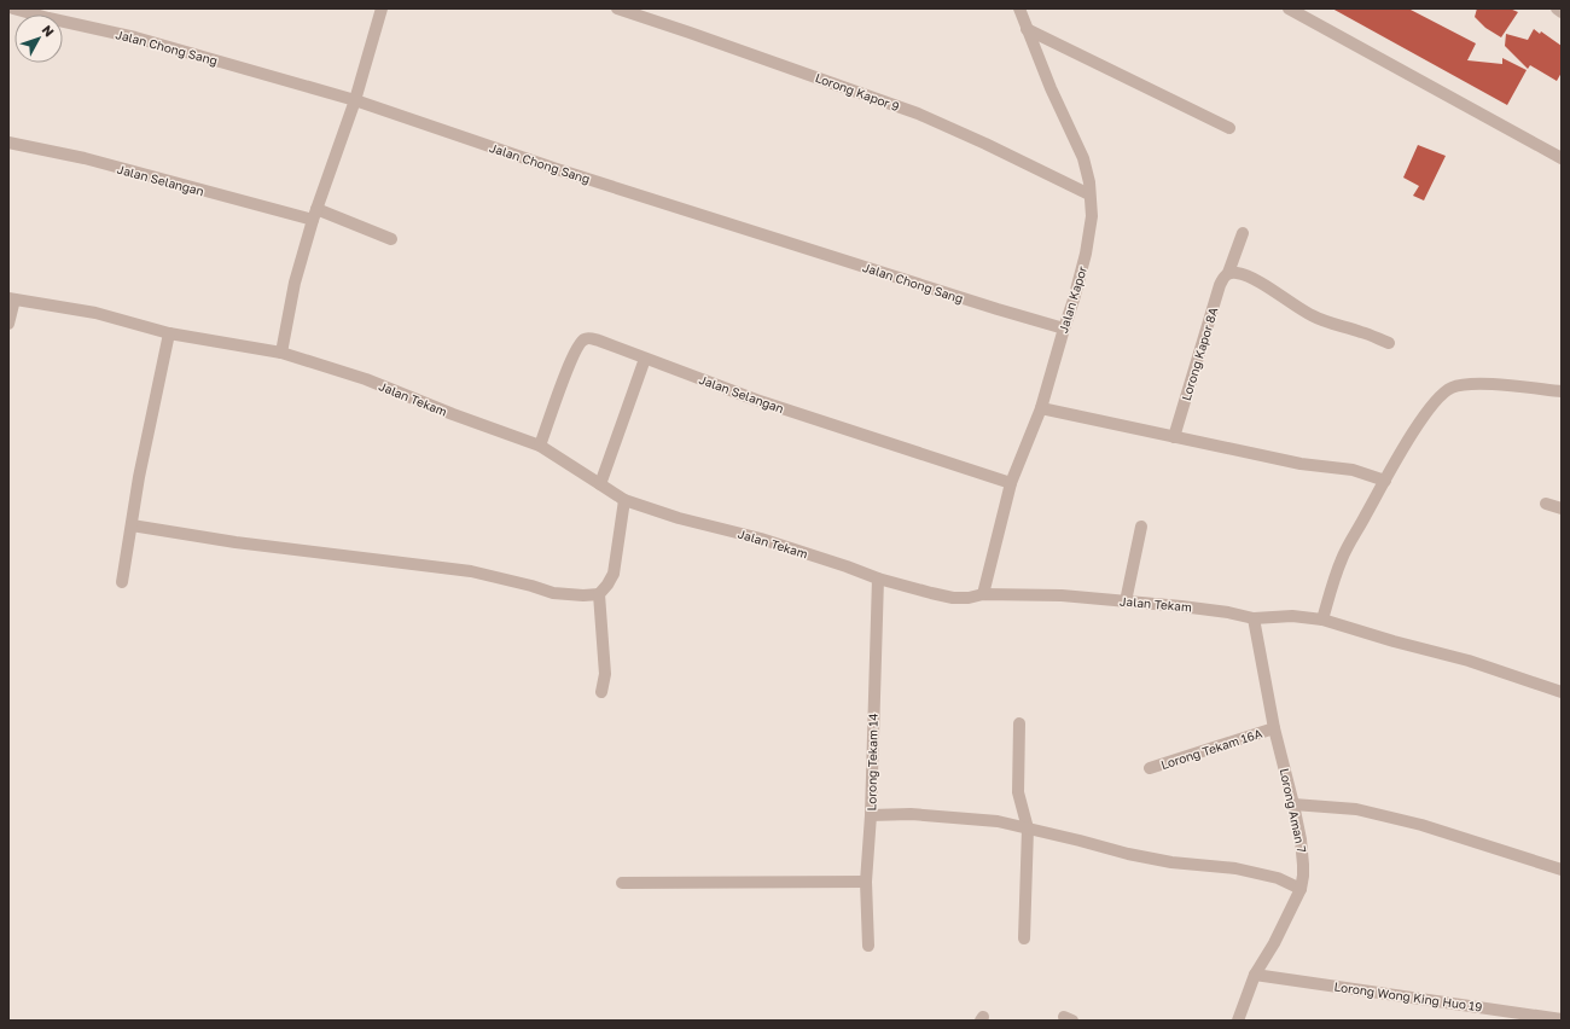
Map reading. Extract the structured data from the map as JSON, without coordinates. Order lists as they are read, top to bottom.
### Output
{
  "streets": {
    "street": [
      "Jalan Chong Sang",
      "Lorong Kapor 9",
      "Jalan Selangan",
      "Jalan Kapor",
      "Lorong Kapor 8A",
      "Jalan Tekam",
      "Lorong Tekam 16A",
      "Lorong Tekam 14",
      "Lorong Aman 7",
      "Lorong Wong King Huo 19"
    ]
  },
  "crossings": [
    ["Jalan Chong Sang", "Jalan Kapor"],
    ["Lorong Kapor 9", "Jalan Kapor"],
    ["Jalan Selangan", "Jalan Kapor"],
    ["Jalan Selangan", "Jalan Tekam"],
    ["Jalan Kapor", "Jalan Tekam"],
    ["Jalan Tekam", "Lorong Tekam 14"],
    ["Jalan Tekam", "Lorong Aman 7"],
    ["Lorong Tekam 16A", "Lorong Aman 7"],
    ["Lorong Aman 7", "Lorong Wong King Huo 19"]
  ],
  "north": "top right"
}
